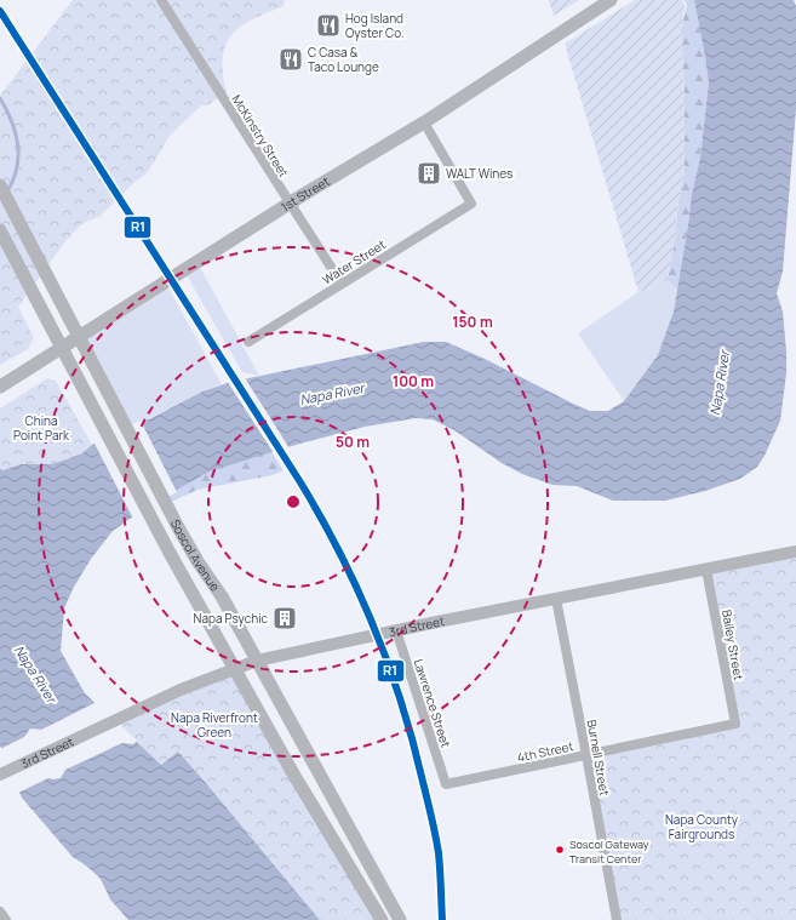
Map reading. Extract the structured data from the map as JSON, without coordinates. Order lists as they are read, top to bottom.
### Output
{
  "streets": {
    "main road": ["1st Street", "Soscol Avenue"],
    "street": [
      "McKinstry Street",
      "Water Street",
      "3rd Street",
      "Bailey Street",
      "Lawrence Street",
      "4th Street",
      "Burnell Street"
    ]
  },
  "crossings": [
    ["McKinstry Street", "1st Street"],
    ["McKinstry Street", "Water Street"],
    ["1st Street", "Water Street"],
    ["1st Street", "Soscol Avenue"],
    ["Soscol Avenue", "3rd Street"],
    ["3rd Street", "Bailey Street"],
    ["3rd Street", "Lawrence Street"],
    ["3rd Street", "Burnell Street"],
    ["Bailey Street", "4th Street"],
    ["Lawrence Street", "4th Street"],
    ["4th Street", "Burnell Street"]
  ],
  "water": ["Napa River"],
  "parks": ["China Point Park", "Napa Riverfront Green", "Napa County Fairgrounds"],
  "places": {
    "restaurant": ["Hog Island Oyster Co.", "C Casa & Taco Lounge"],
    "building": ["WALT Wines", "Napa Psychic"],
    "other": ["Soscol Gateway Transit Center"]
  },
  "lines": ["transit line R1"],
  "rings": ["150 m", "100 m", "50 m"]
}
